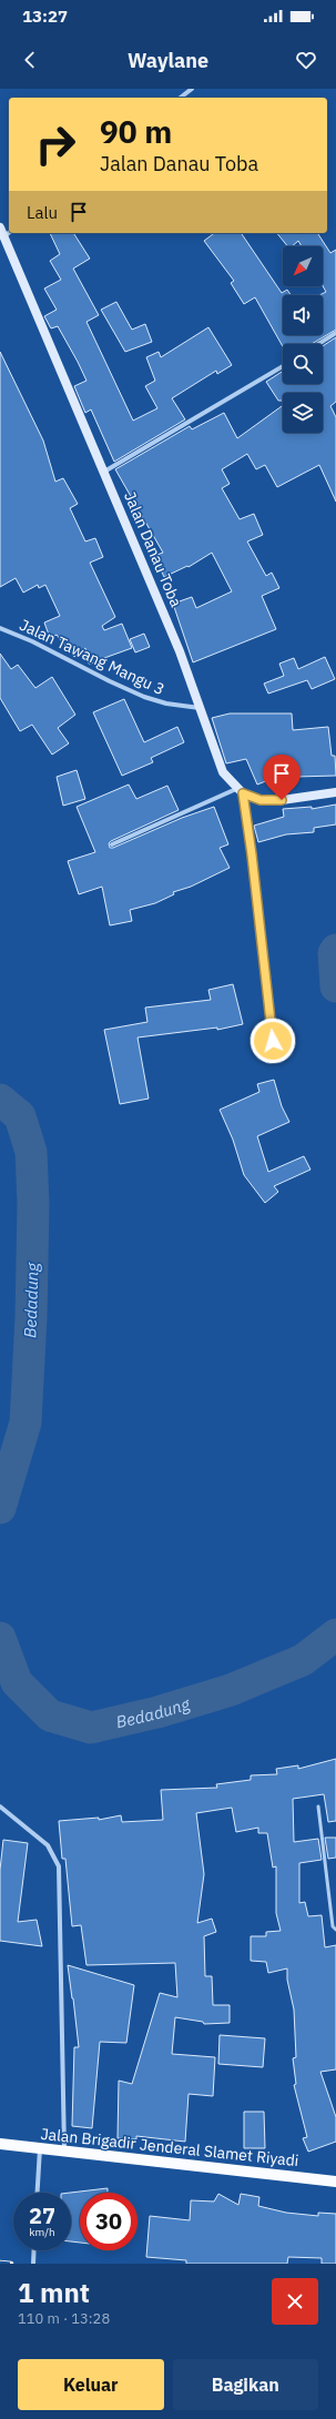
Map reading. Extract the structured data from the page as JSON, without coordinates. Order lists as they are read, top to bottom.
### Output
{
  "streets": {
    "main road": ["Jalan Danau Toba", "Jalan Brigadir Jenderal Slamet Riyadi"],
    "street": ["Jalan Tawang Mangu 3"]
  },
  "crossings": [
    ["Jalan Danau Toba", "Jalan Tawang Mangu 3"]
  ],
  "water": ["Bedadung"],
  "north": "bottom left",
  "page": {
    "status": "13:27",
    "header": "Waylane",
    "turn": ["90 m", "Jalan Danau Toba"],
    "then": "Lalu",
    "speed": "27 km/h",
    "limit": "30",
    "heading": ["1 mnt", "110 m · 13:28"],
    "buttons": ["Keluar", "Bagikan"]
  }
}
